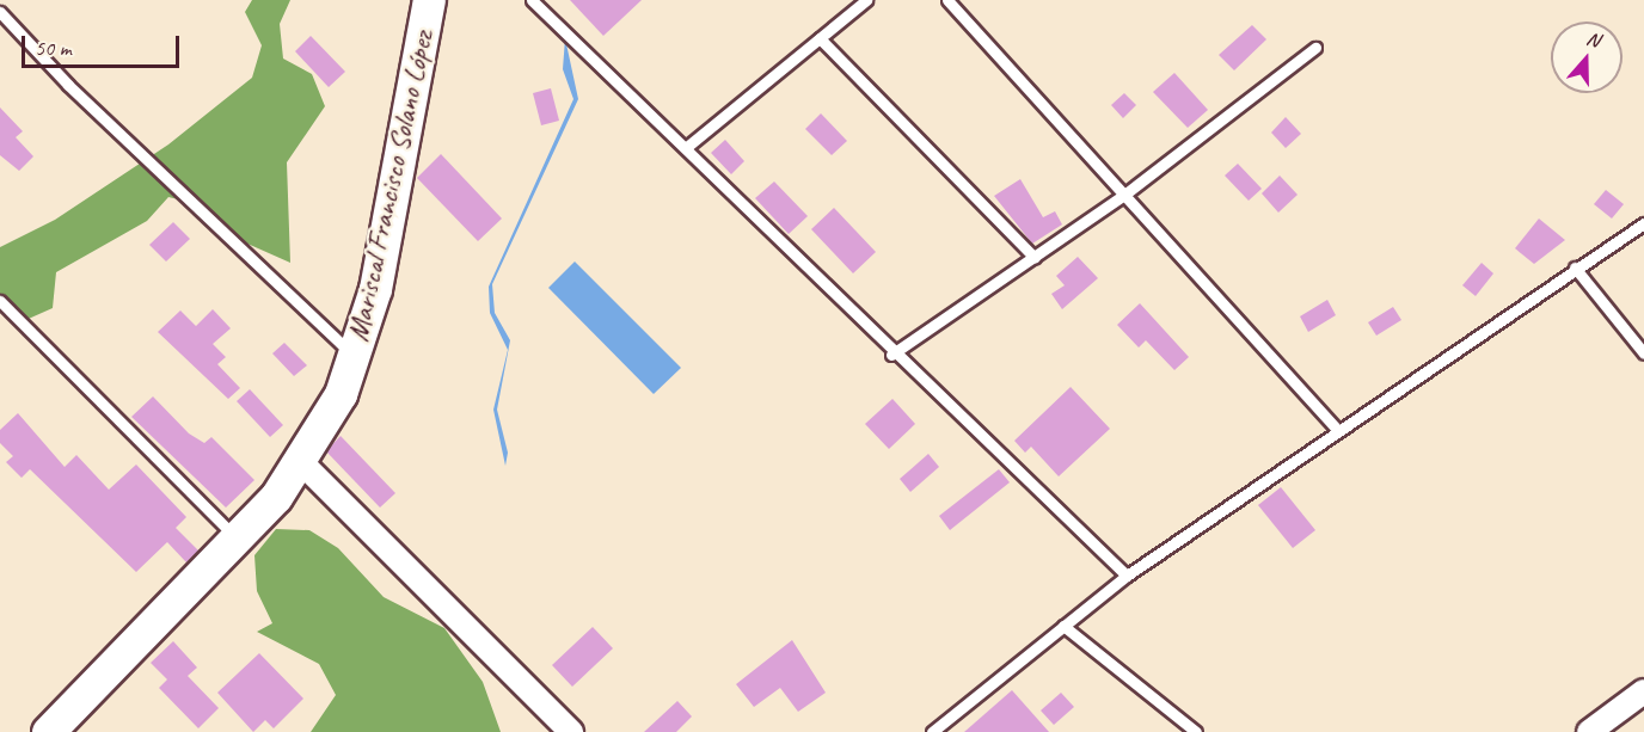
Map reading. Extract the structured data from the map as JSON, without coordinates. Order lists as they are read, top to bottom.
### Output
{
  "streets": {
    "main road": ["Mariscal Francisco Solano López"]
  },
  "scale_bar": "50 m",
  "north": "top"
}
